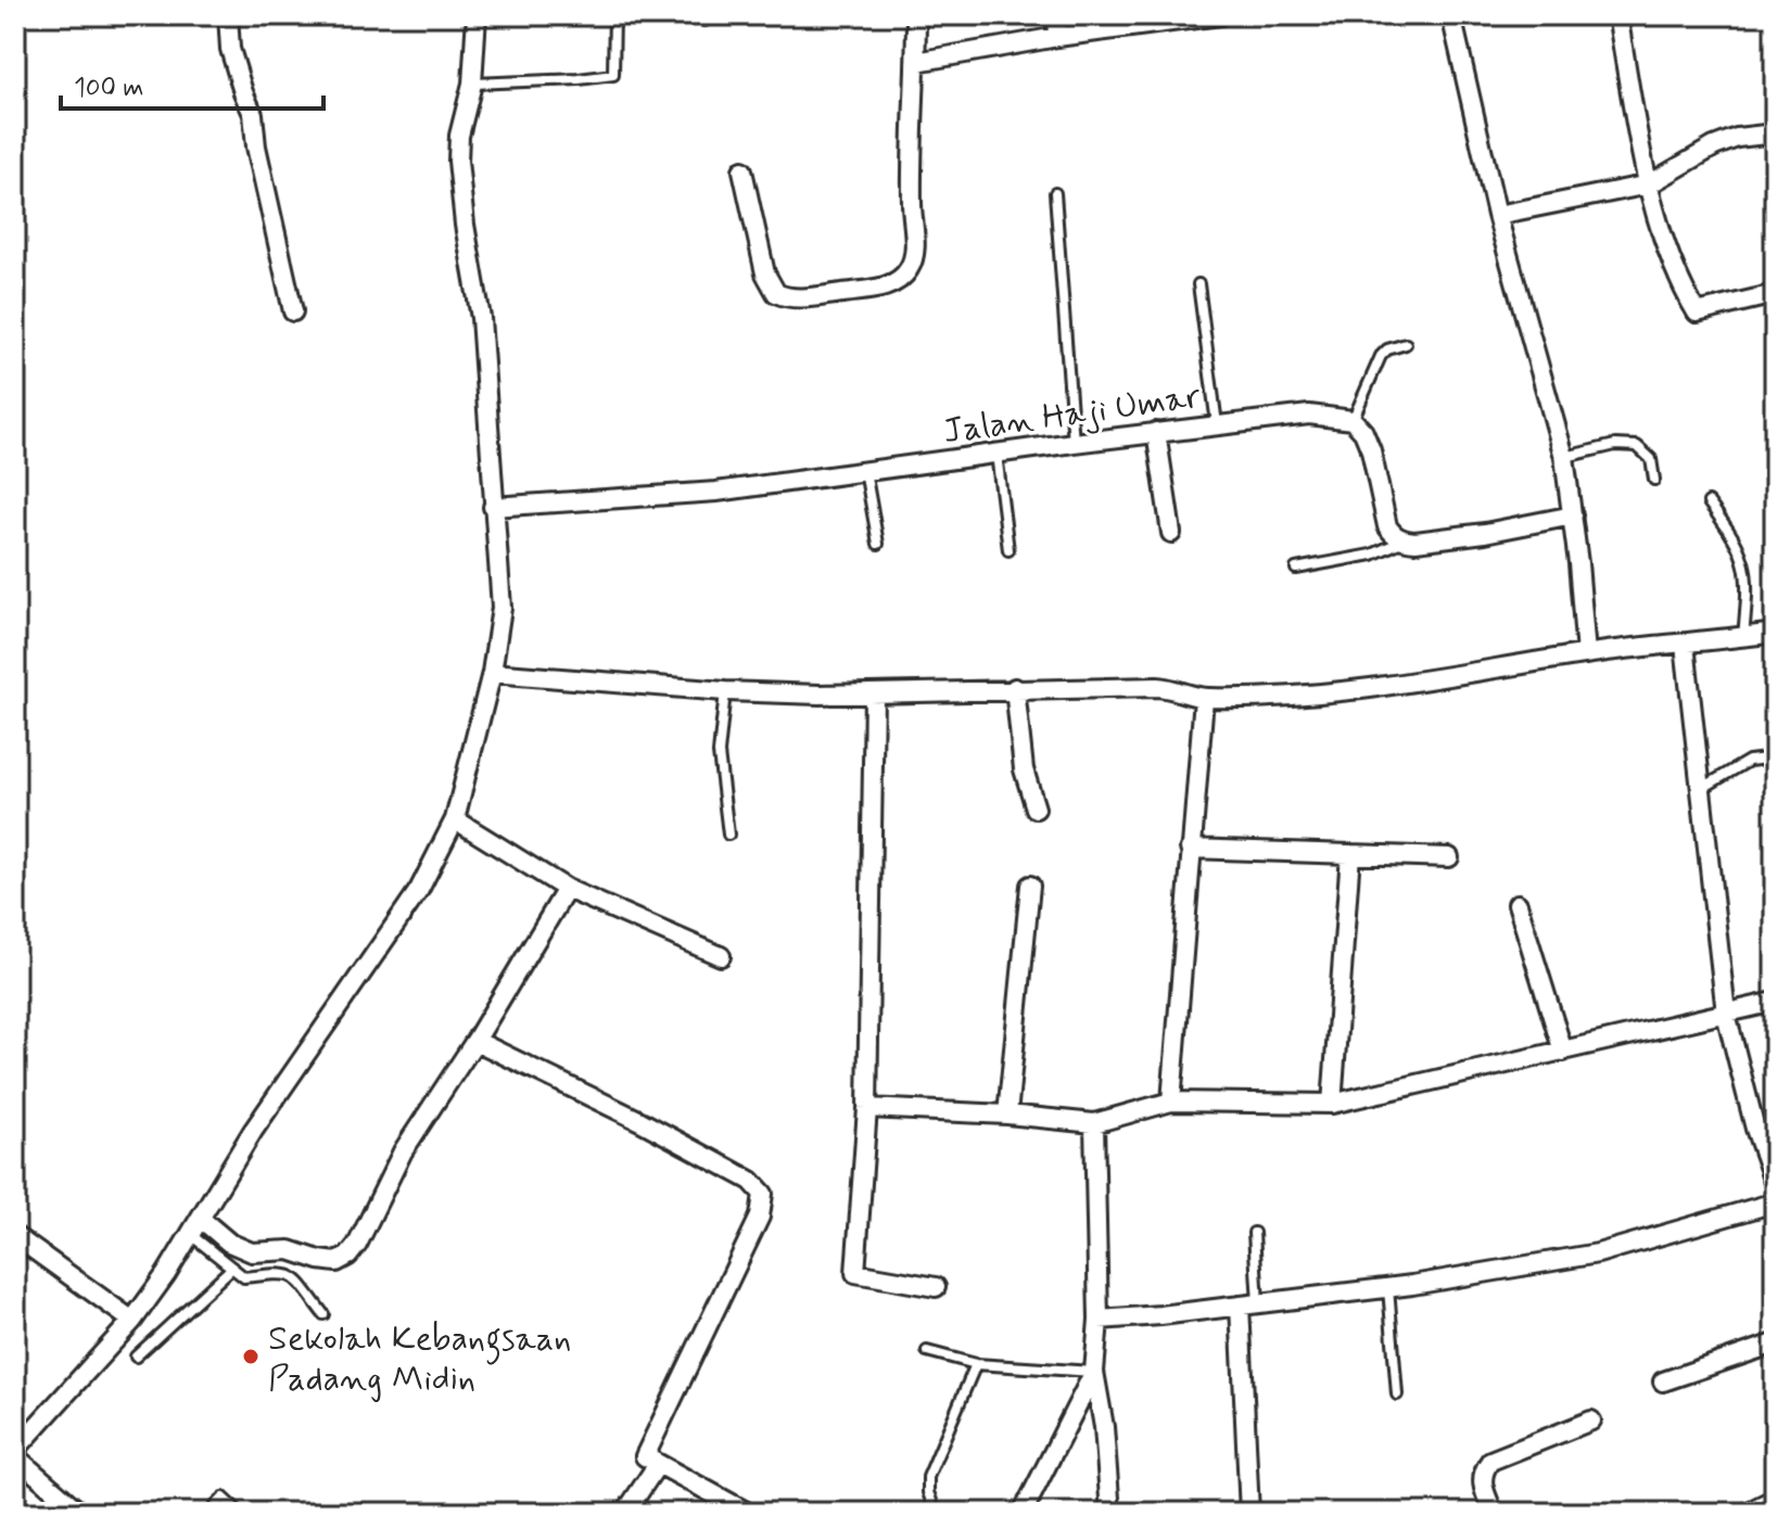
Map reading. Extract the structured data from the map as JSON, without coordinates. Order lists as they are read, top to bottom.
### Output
{
  "streets": {
    "street": ["Jalan Haji Umar"]
  },
  "places": ["Sekolah Kebangsaan Padang Midin"],
  "scale_bar": "100 m"
}
